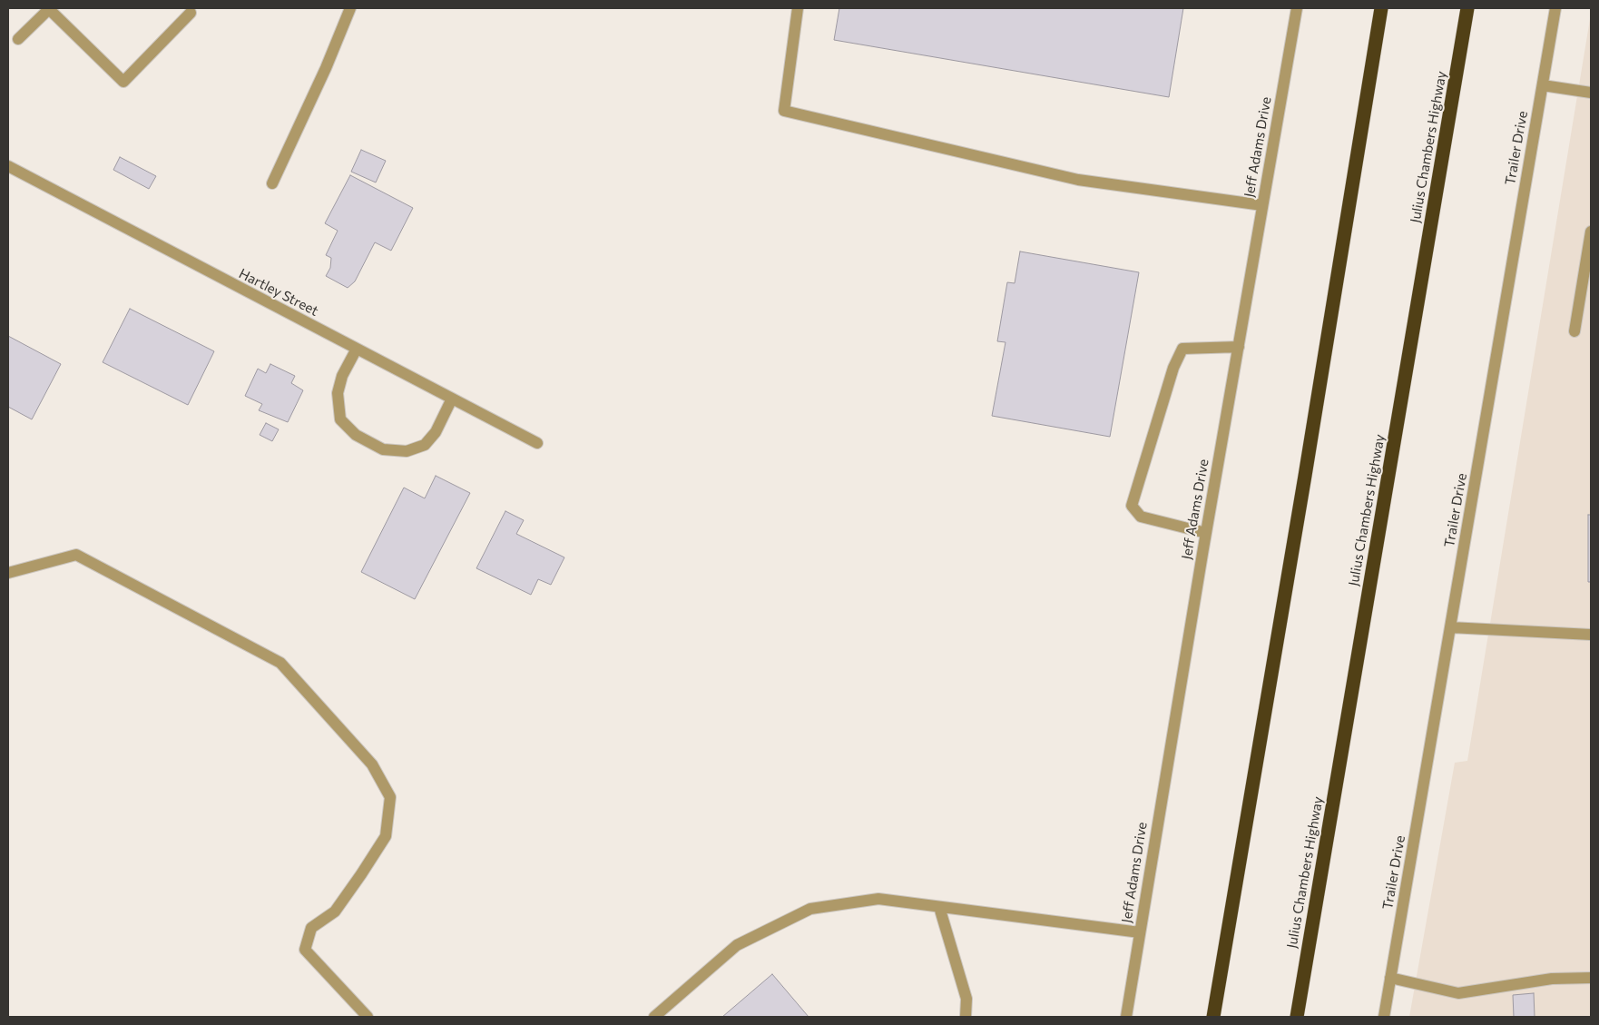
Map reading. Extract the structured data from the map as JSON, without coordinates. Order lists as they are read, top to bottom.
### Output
{
  "streets": {
    "highway": ["Julius Chambers Highway"],
    "street": ["Jeff Adams Drive", "Trailer Drive", "Hartley Street"]
  }
}
